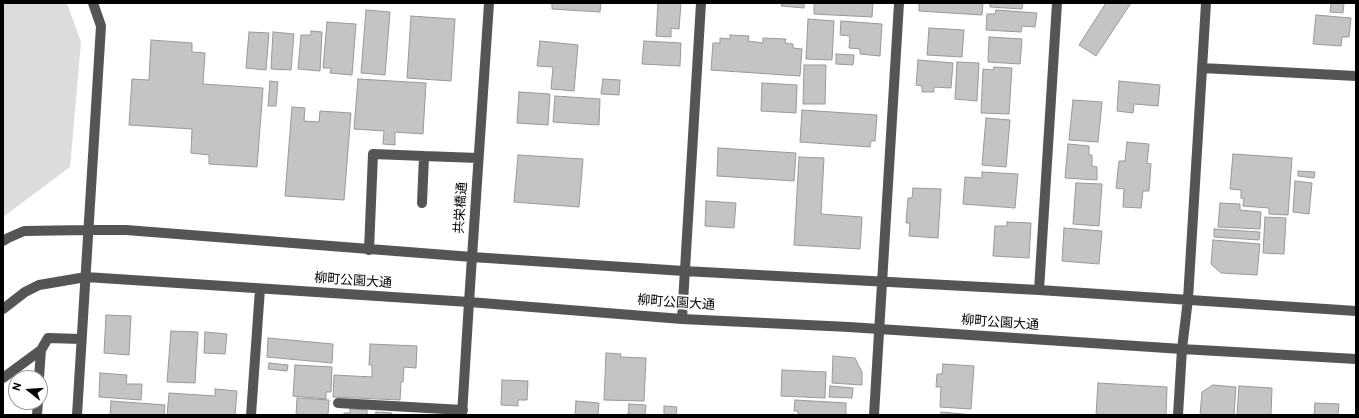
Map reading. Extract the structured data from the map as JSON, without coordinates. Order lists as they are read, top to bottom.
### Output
{
  "streets": {
    "street": ["共栄橋通", "柳町公園大通"]
  },
  "crossings": [
    ["共栄橋通", "柳町公園大通"]
  ],
  "north": "left"
}
